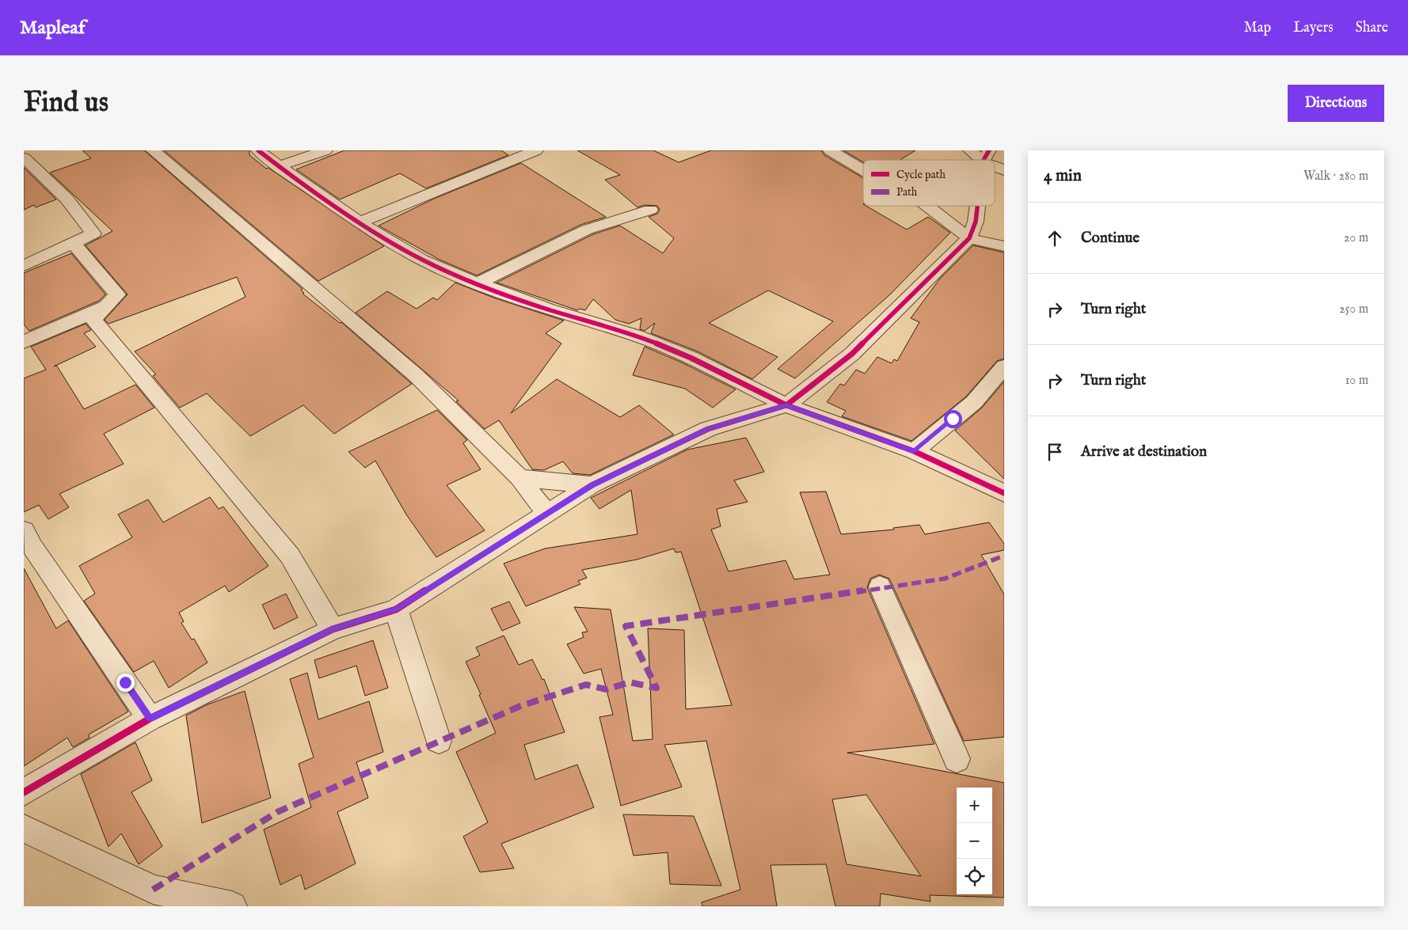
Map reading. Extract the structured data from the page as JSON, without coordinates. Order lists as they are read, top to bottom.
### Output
{
  "legend": ["Cycle path", "Path"],
  "page": {
    "header": "Mapleaf",
    "nav": ["Map", "Layers", "Share"],
    "buttons": "Directions",
    "title": "Find us",
    "heading": ["4 min", "Walk · 280 m"],
    "list": [
      ["Continue", "20 m"],
      ["Turn right", "250 m"],
      ["Turn right", "10 m"],
      "Arrive at destination"
    ],
    "map_buttons": ["+", "−"]
  }
}
